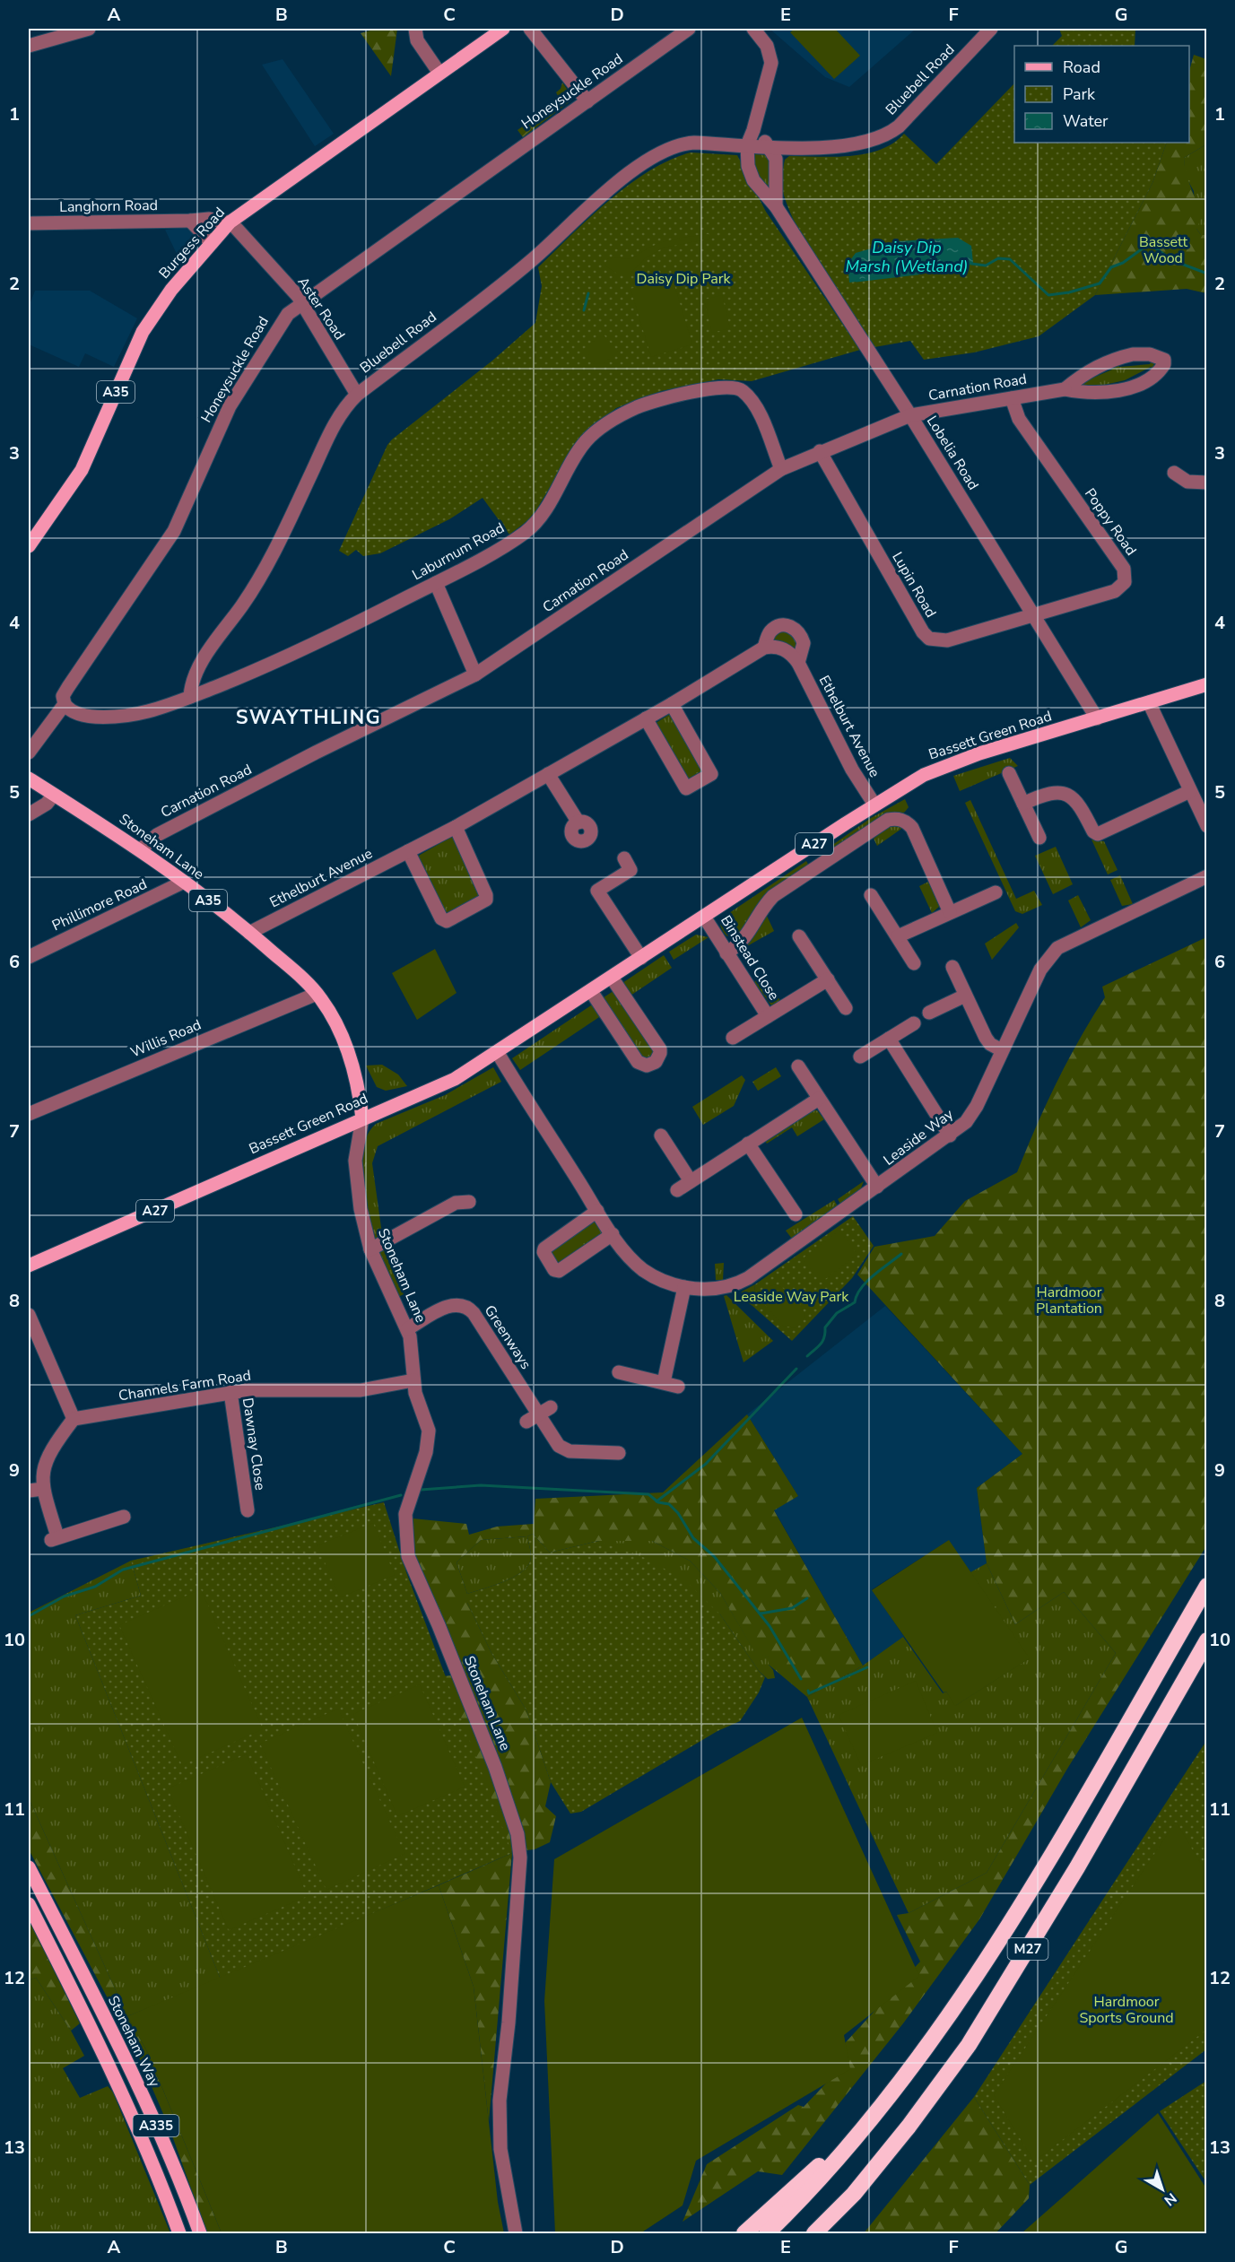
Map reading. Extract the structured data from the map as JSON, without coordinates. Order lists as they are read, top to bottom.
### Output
{
  "streets": {
    "highway": ["M27"],
    "main road": [
      "Burgess Road",
      "A35",
      "Bassett Green Road",
      "A27",
      "Stoneham Lane",
      "Stoneham Way",
      "A335"
    ],
    "street": [
      "Bluebell Road",
      "Honeysuckle Road",
      "Langhorn Road",
      "Aster Road",
      "Carnation Road",
      "Lobelia Road",
      "Poppy Road",
      "Laburnum Road",
      "Lupin Road",
      "Ethelburt Avenue",
      "Phillimore Road",
      "Binstead Close",
      "Willis Road",
      "Leaside Way",
      "Greenways",
      "Channels Farm Road",
      "Dawnay Close"
    ]
  },
  "crossings": [
    ["Bluebell Road", "Aster Road"],
    ["Bluebell Road", "Lobelia Road"],
    ["Bluebell Road", "Laburnum Road"],
    ["Honeysuckle Road", "Aster Road"],
    ["Honeysuckle Road", "Laburnum Road"],
    ["Langhorn Road", "Burgess Road"],
    ["Langhorn Road", "Aster Road"],
    ["Burgess Road", "Aster Road"],
    ["Carnation Road", "Lobelia Road"],
    ["Carnation Road", "Poppy Road"],
    ["Carnation Road", "Laburnum Road"],
    ["Carnation Road", "Lupin Road"],
    ["Carnation Road", "Stoneham Lane"],
    ["Lobelia Road", "Poppy Road"],
    ["Lobelia Road", "Lupin Road"],
    ["Lobelia Road", "Bassett Green Road"],
    ["Poppy Road", "Lupin Road"],
    ["Ethelburt Avenue", "Bassett Green Road"],
    ["Ethelburt Avenue", "Stoneham Lane"],
    ["Bassett Green Road", "Stoneham Lane"],
    ["Bassett Green Road", "Binstead Close"],
    ["Bassett Green Road", "Leaside Way"],
    ["Stoneham Lane", "Phillimore Road"],
    ["Stoneham Lane", "Willis Road"],
    ["Stoneham Lane", "Greenways"],
    ["Stoneham Lane", "Channels Farm Road"],
    ["Channels Farm Road", "Dawnay Close"]
  ],
  "districts": ["SWAYTHLING"],
  "water": ["Daisy Dip Marsh (Wetland)"],
  "parks": [
    "Bassett Wood",
    "Daisy Dip Park",
    "Hardmoor Plantation",
    "Leaside Way Park",
    "Hardmoor Sports Ground"
  ],
  "legend": ["Road", "Park", "Water"],
  "north": "bottom right",
  "grid": {
    "columns": [
      "A",
      "B",
      "C",
      "D",
      "E",
      "F",
      "G"
    ],
    "rows": [
      "1",
      "2",
      "3",
      "4",
      "5",
      "6",
      "7",
      "8",
      "9",
      "10",
      "11",
      "12",
      "13"
    ]
  }
}
